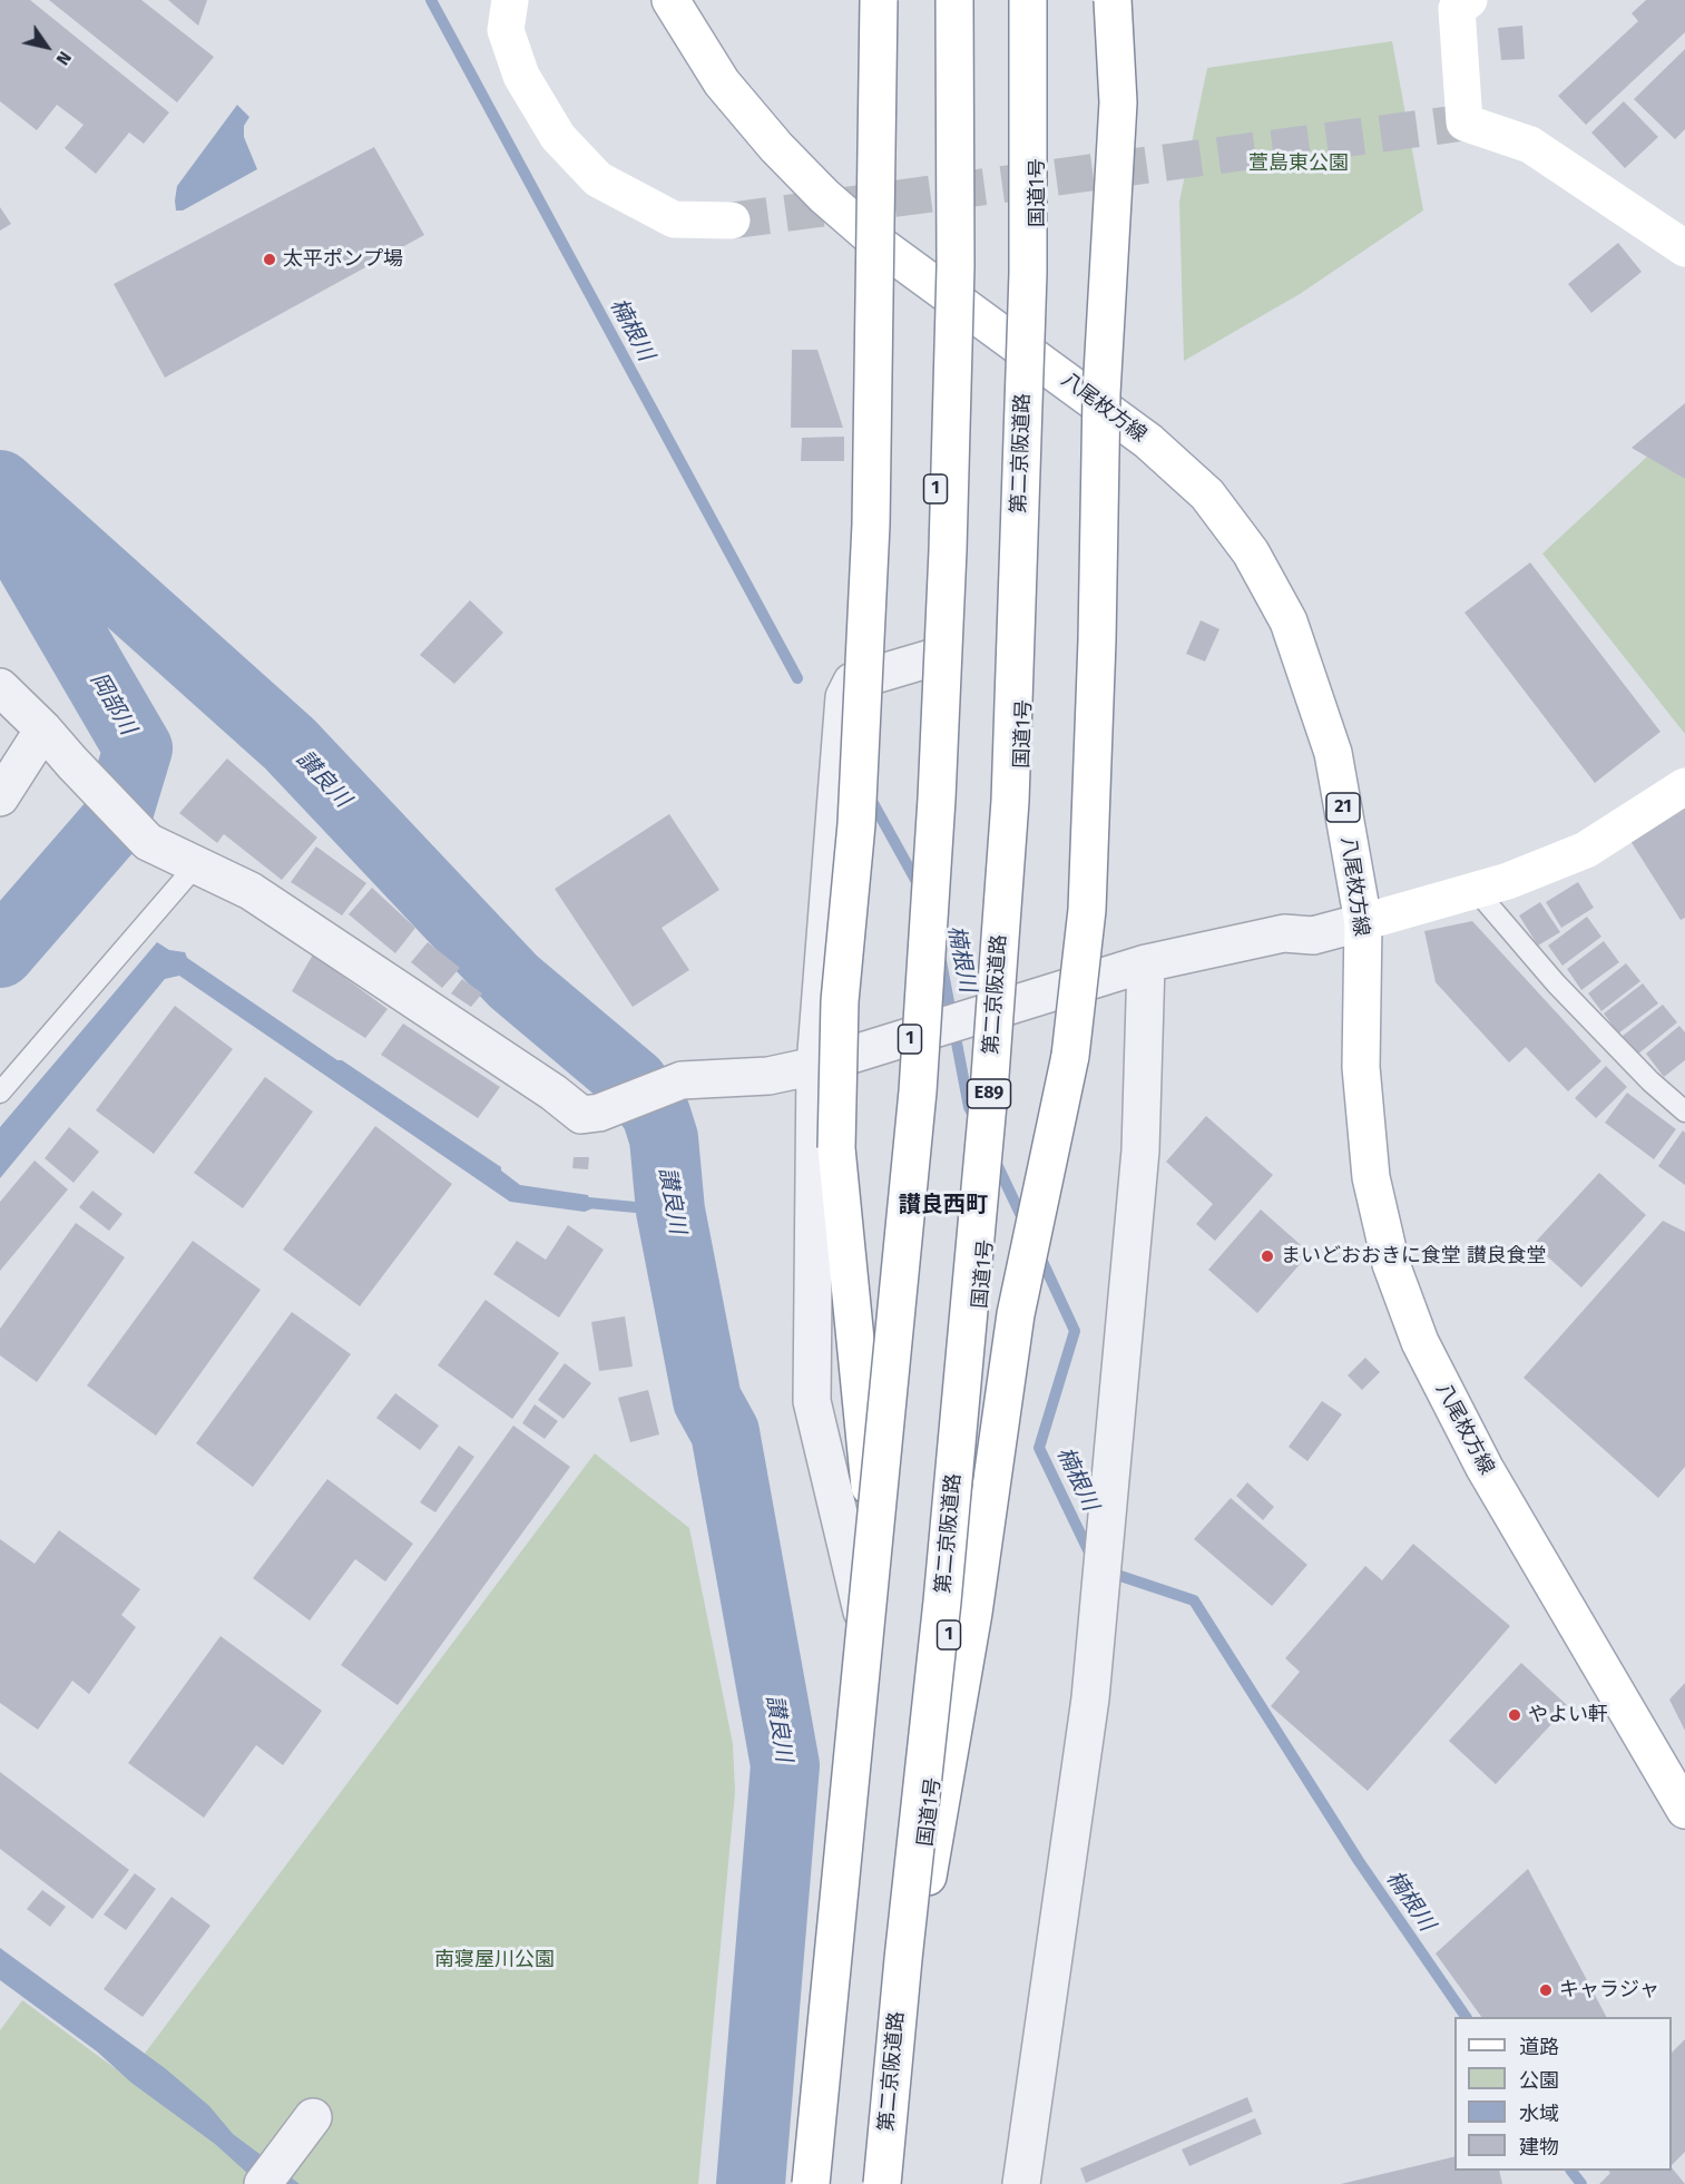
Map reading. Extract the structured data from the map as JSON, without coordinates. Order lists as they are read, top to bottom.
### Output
{
  "streets": {
    "main road": [
      "国道1号",
      "八尾枚方線",
      "第二京阪道路",
      "1",
      "21",
      "E89"
    ]
  },
  "crossings": [
    ["国道1号", "八尾枚方線"],
    ["八尾枚方線", "1"]
  ],
  "districts": ["讃良西町"],
  "water": ["楠根川", "岡部川", "讃良川"],
  "parks": ["萱島東公園", "南寝屋川公園"],
  "places": [
    "太平ポンプ場",
    "まいどおおきに食堂 讃良食堂",
    "やよい軒",
    "キャラジャ"
  ],
  "legend": [
    "道路",
    "公園",
    "水域",
    "建物"
  ],
  "north": "bottom right"
}
